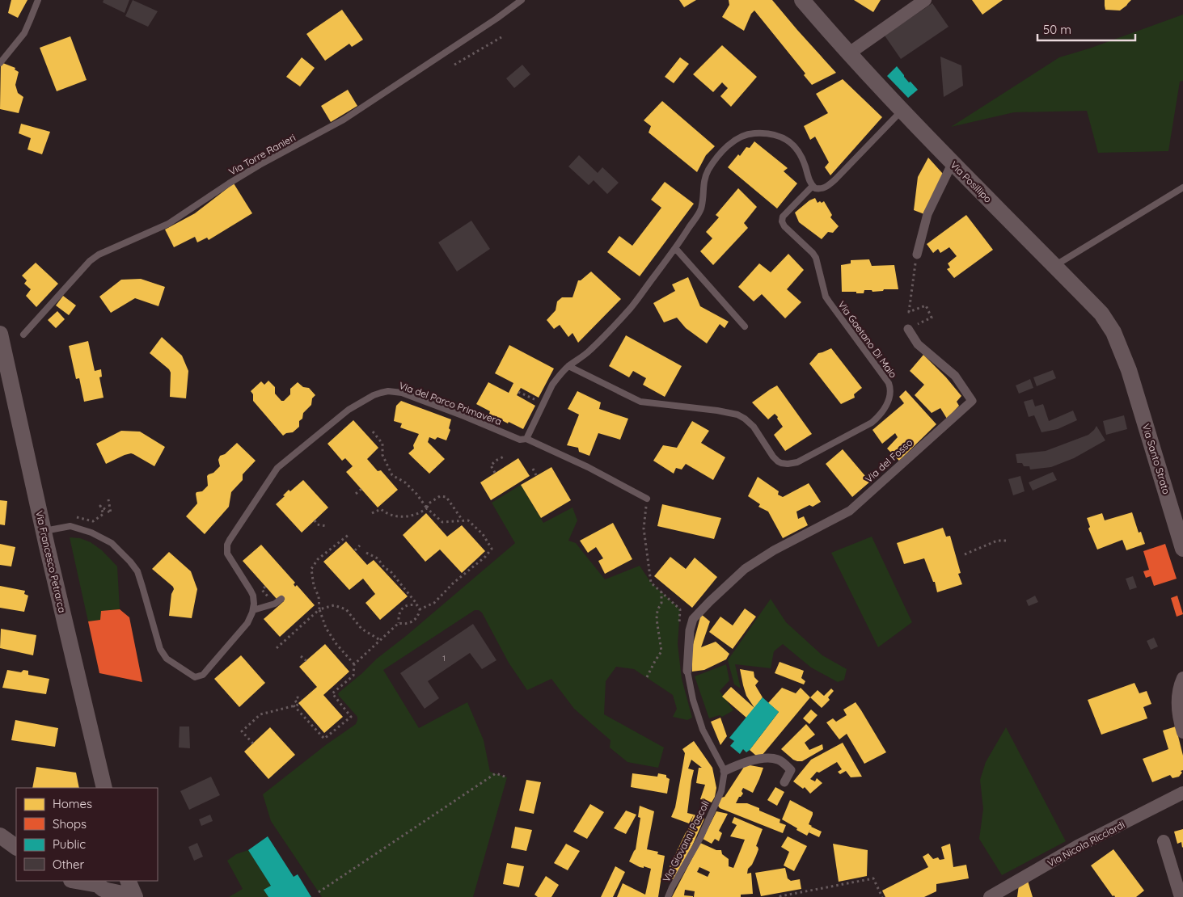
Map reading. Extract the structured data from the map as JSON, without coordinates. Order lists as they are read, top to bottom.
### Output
{
  "streets": {
    "street": [
      "Via Posillipo",
      "Via Santo Strato",
      "Via del Fosso",
      "Via Francesco Petrarca",
      "Via Nicola Ricciardi"
    ],
    "lane": [
      "Via Torre Ranieri",
      "Via Gaetano Di Maio",
      "Via del Parco Primavera",
      "Via Giovanni Pascoli"
    ]
  },
  "crossings": [
    ["Via Posillipo", "Via Santo Strato"],
    ["Via del Fosso", "Via Giovanni Pascoli"]
  ],
  "house_numbers": ["1"],
  "legend": [
    "Homes",
    "Shops",
    "Public",
    "Other"
  ],
  "scale_bar": "50 m"
}
